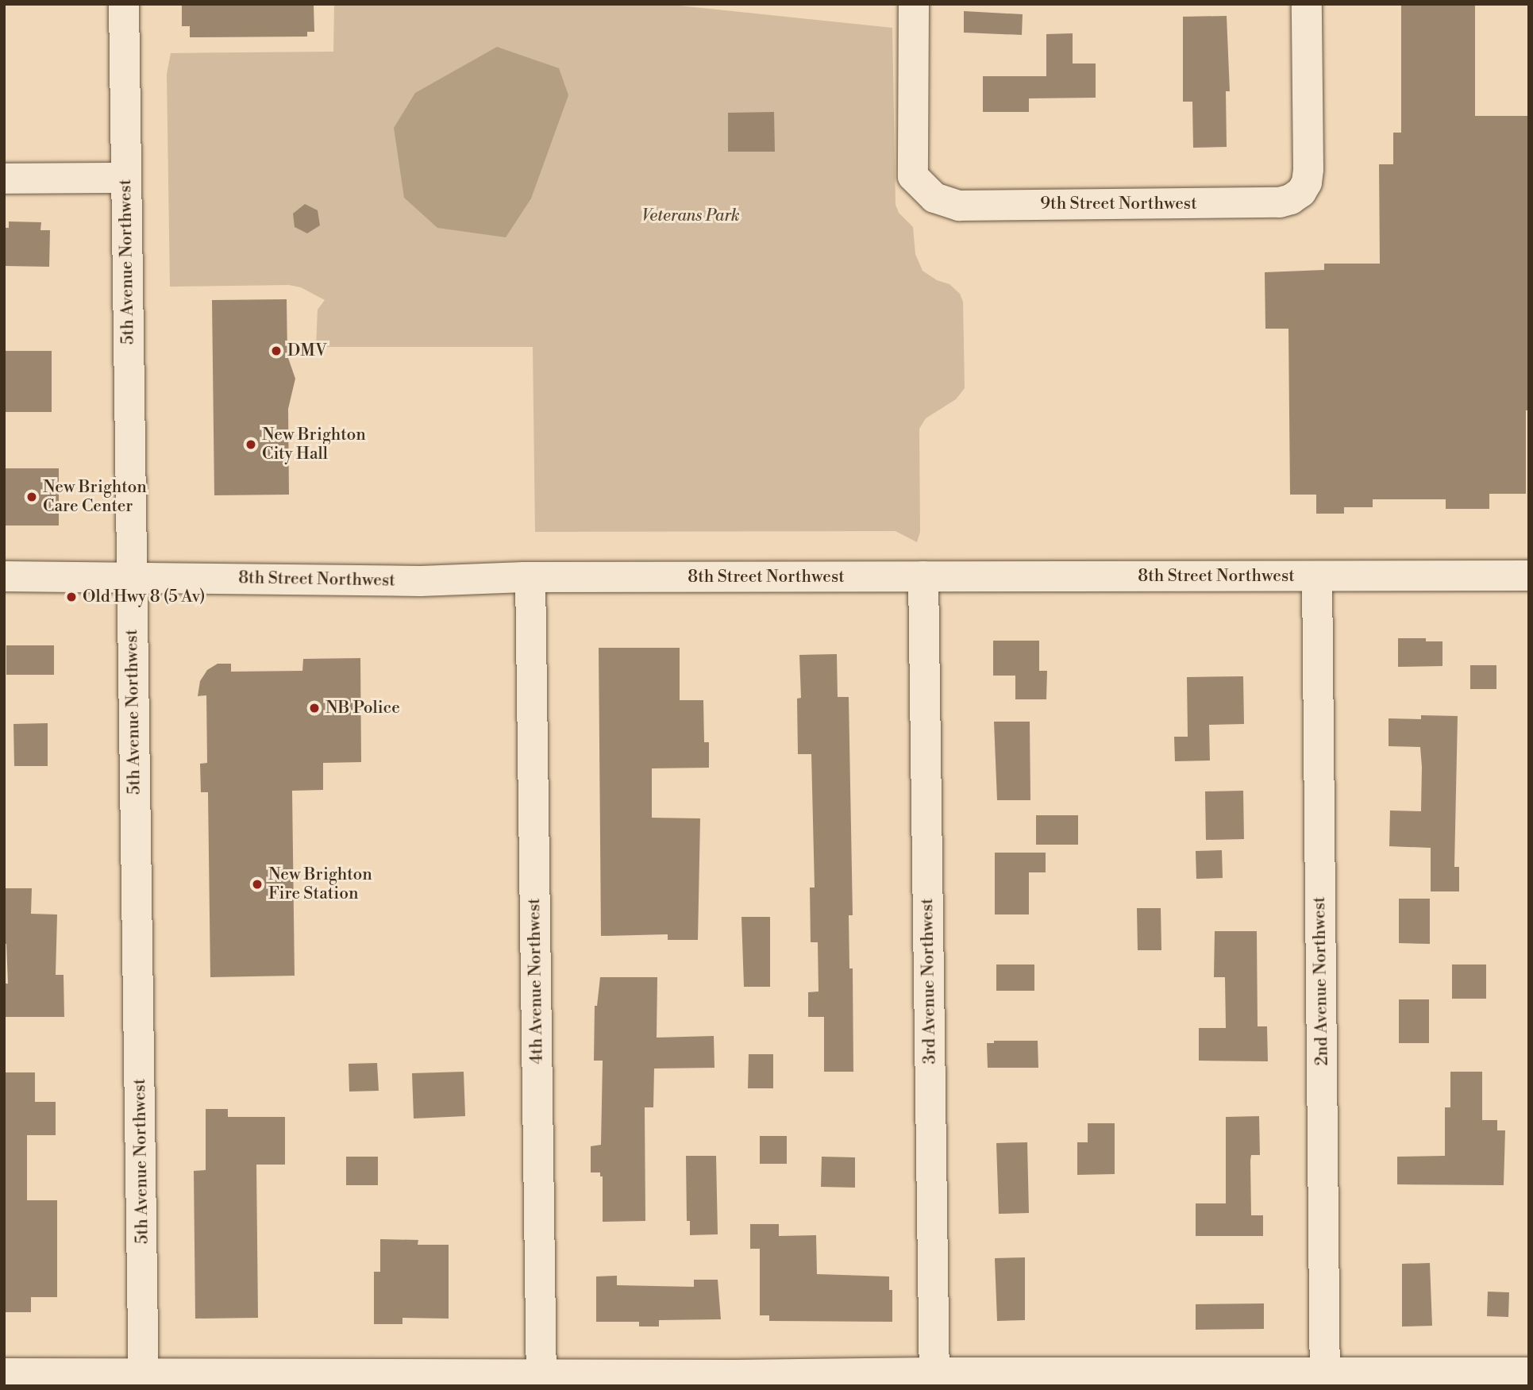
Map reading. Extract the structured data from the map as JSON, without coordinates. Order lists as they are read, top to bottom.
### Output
{
  "streets": {
    "street": [
      "9th Street Northwest",
      "5th Avenue Northwest",
      "8th Street Northwest",
      "4th Avenue Northwest",
      "3rd Avenue Northwest",
      "2nd Avenue Northwest"
    ]
  },
  "crossings": [
    ["5th Avenue Northwest", "8th Street Northwest"],
    ["8th Street Northwest", "4th Avenue Northwest"],
    ["8th Street Northwest", "3rd Avenue Northwest"],
    ["8th Street Northwest", "2nd Avenue Northwest"]
  ],
  "parks": ["Veterans Park"],
  "places": [
    "DMV",
    "New Brighton City Hall",
    "New Brighton Care Center",
    "Old Hwy 8 (5 Av)",
    "NB Police",
    "New Brighton Fire Station"
  ]
}
